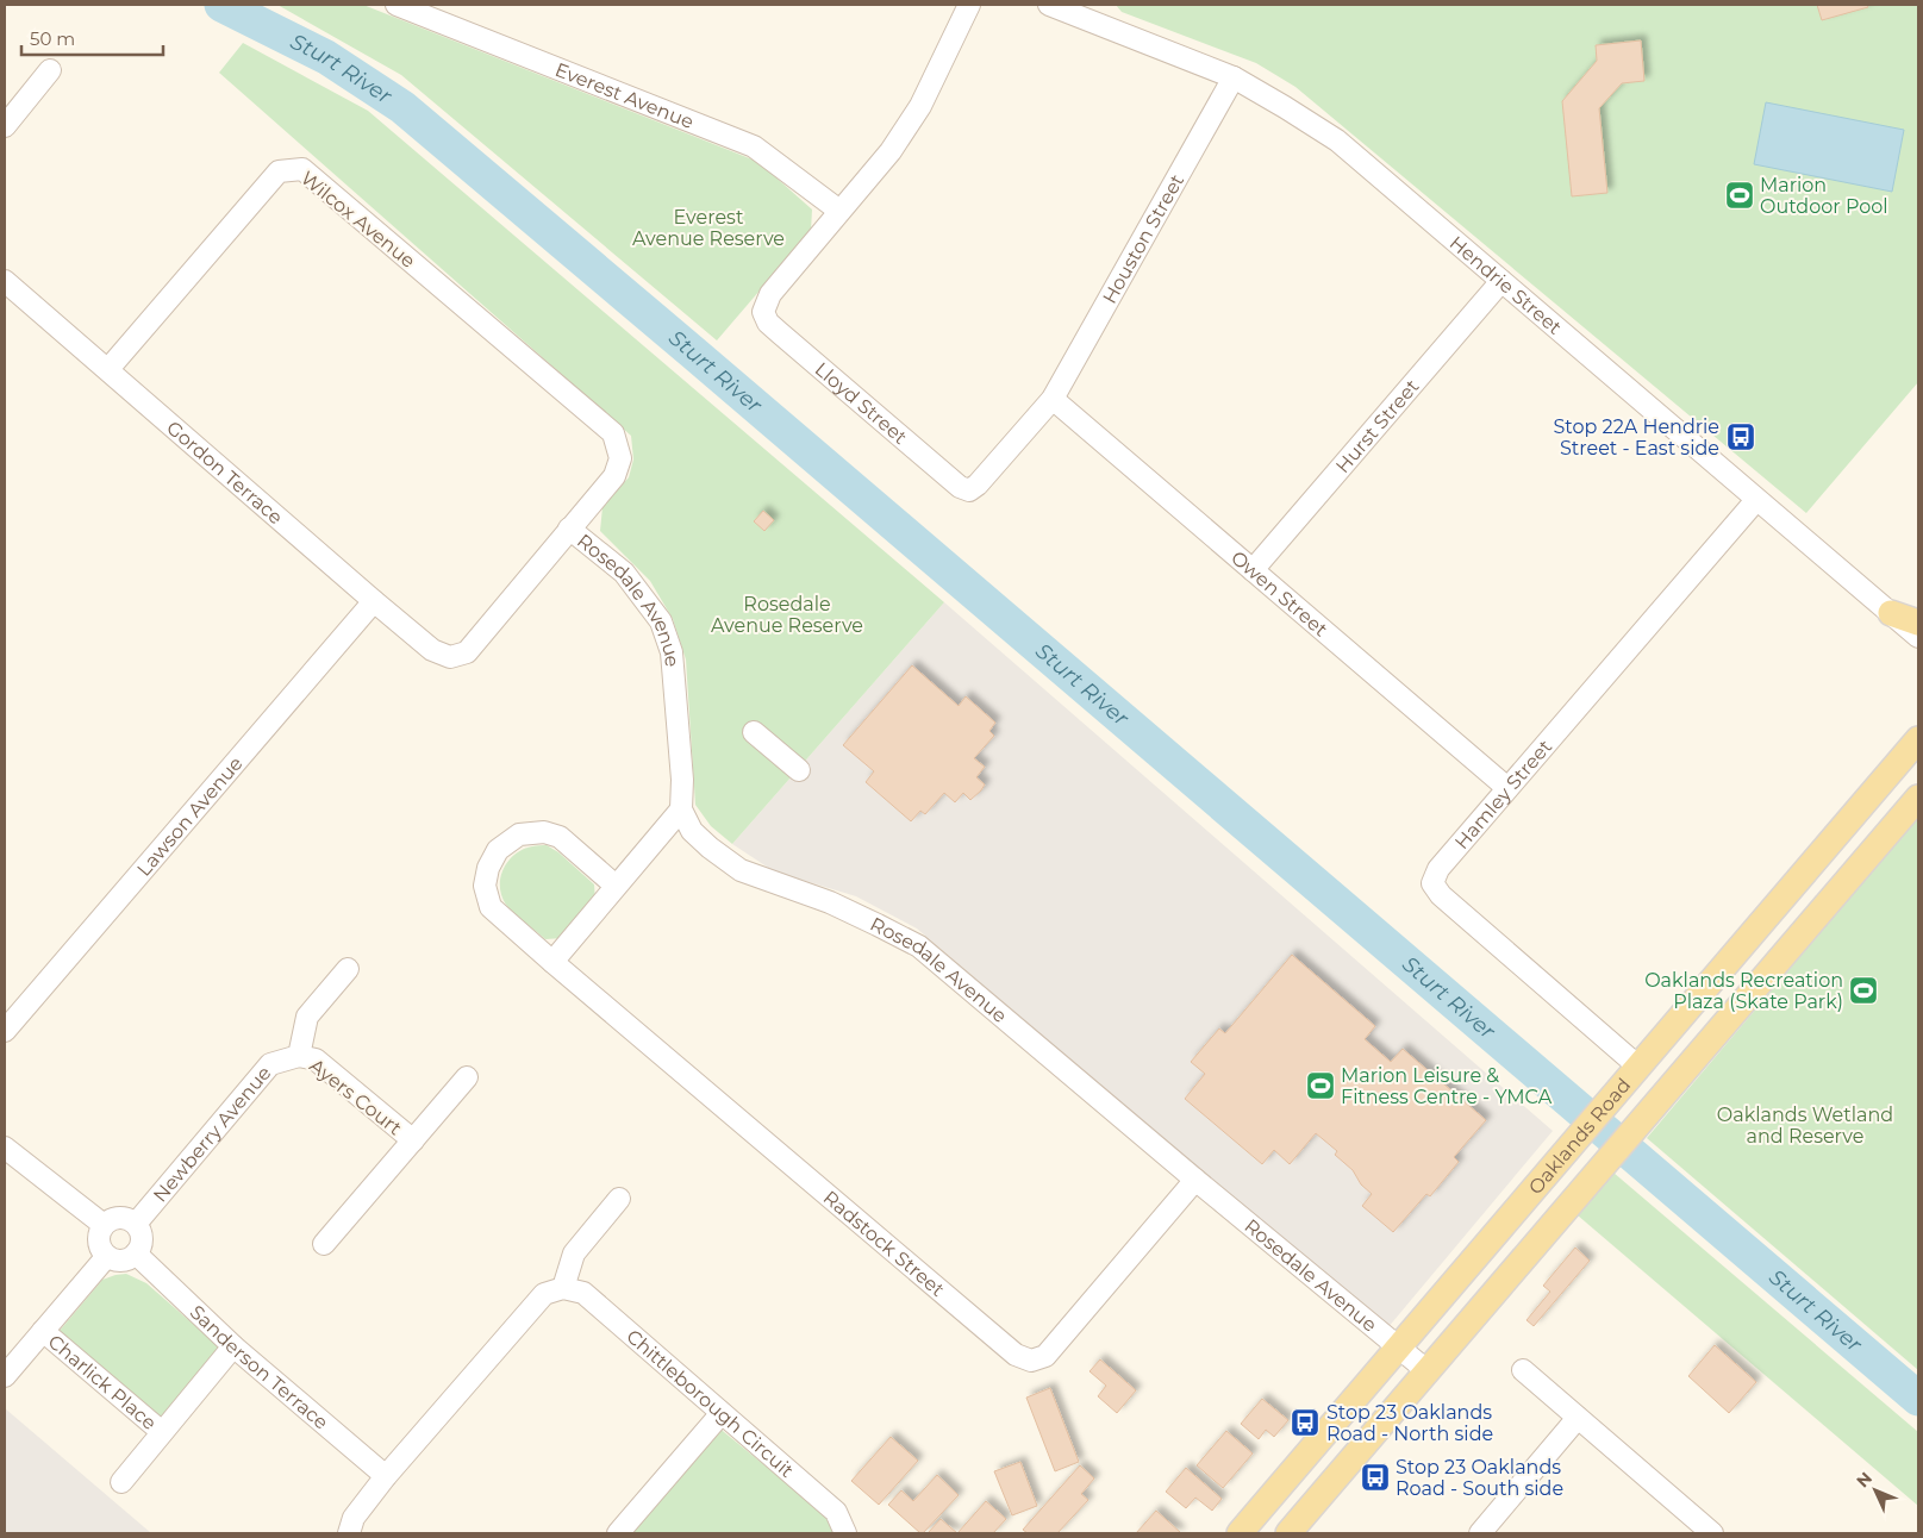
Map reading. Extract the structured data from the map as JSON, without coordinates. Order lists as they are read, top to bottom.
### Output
{
  "streets": {
    "main road": ["Oaklands Road"],
    "street": [
      "Everest Avenue",
      "Wilcox Avenue",
      "Houston Street",
      "Hendrie Street",
      "Lloyd Street",
      "Hurst Street",
      "Gordon Terrace",
      "Owen Street",
      "Rosedale Avenue",
      "Hamley Street",
      "Lawson Avenue",
      "Ayers Court",
      "Newberry Avenue",
      "Radstock Street",
      "Sanderson Terrace",
      "Charlick Place",
      "Chittleborough Circuit"
    ]
  },
  "crossings": [
    ["Everest Avenue", "Lloyd Street"],
    ["Wilcox Avenue", "Gordon Terrace"],
    ["Wilcox Avenue", "Rosedale Avenue"],
    ["Houston Street", "Hendrie Street"],
    ["Houston Street", "Lloyd Street"],
    ["Houston Street", "Owen Street"],
    ["Hendrie Street", "Hurst Street"],
    ["Hendrie Street", "Hamley Street"],
    ["Lloyd Street", "Owen Street"],
    ["Hurst Street", "Owen Street"],
    ["Gordon Terrace", "Rosedale Avenue"],
    ["Gordon Terrace", "Lawson Avenue"],
    ["Owen Street", "Hamley Street"],
    ["Rosedale Avenue", "Oaklands Road"],
    ["Rosedale Avenue", "Radstock Street"],
    ["Hamley Street", "Oaklands Road"],
    ["Ayers Court", "Newberry Avenue"],
    ["Newberry Avenue", "Sanderson Terrace"]
  ],
  "water": ["Sturt River"],
  "parks": ["Everest Avenue Reserve", "Rosedale Avenue Reserve", "Oaklands Wetland and Reserve"],
  "places": {
    "sports": ["Marion Outdoor Pool", "Oaklands Recreation Plaza (Skate Park)", "Marion Leisure & Fitness Centre - YMCA"],
    "bus stop": ["Stop 22A Hendrie Street - East side", "Stop 23 Oaklands Road - North side", "Stop 23 Oaklands Road - South side"]
  },
  "scale_bar": "50 m",
  "north": "top left"
}
